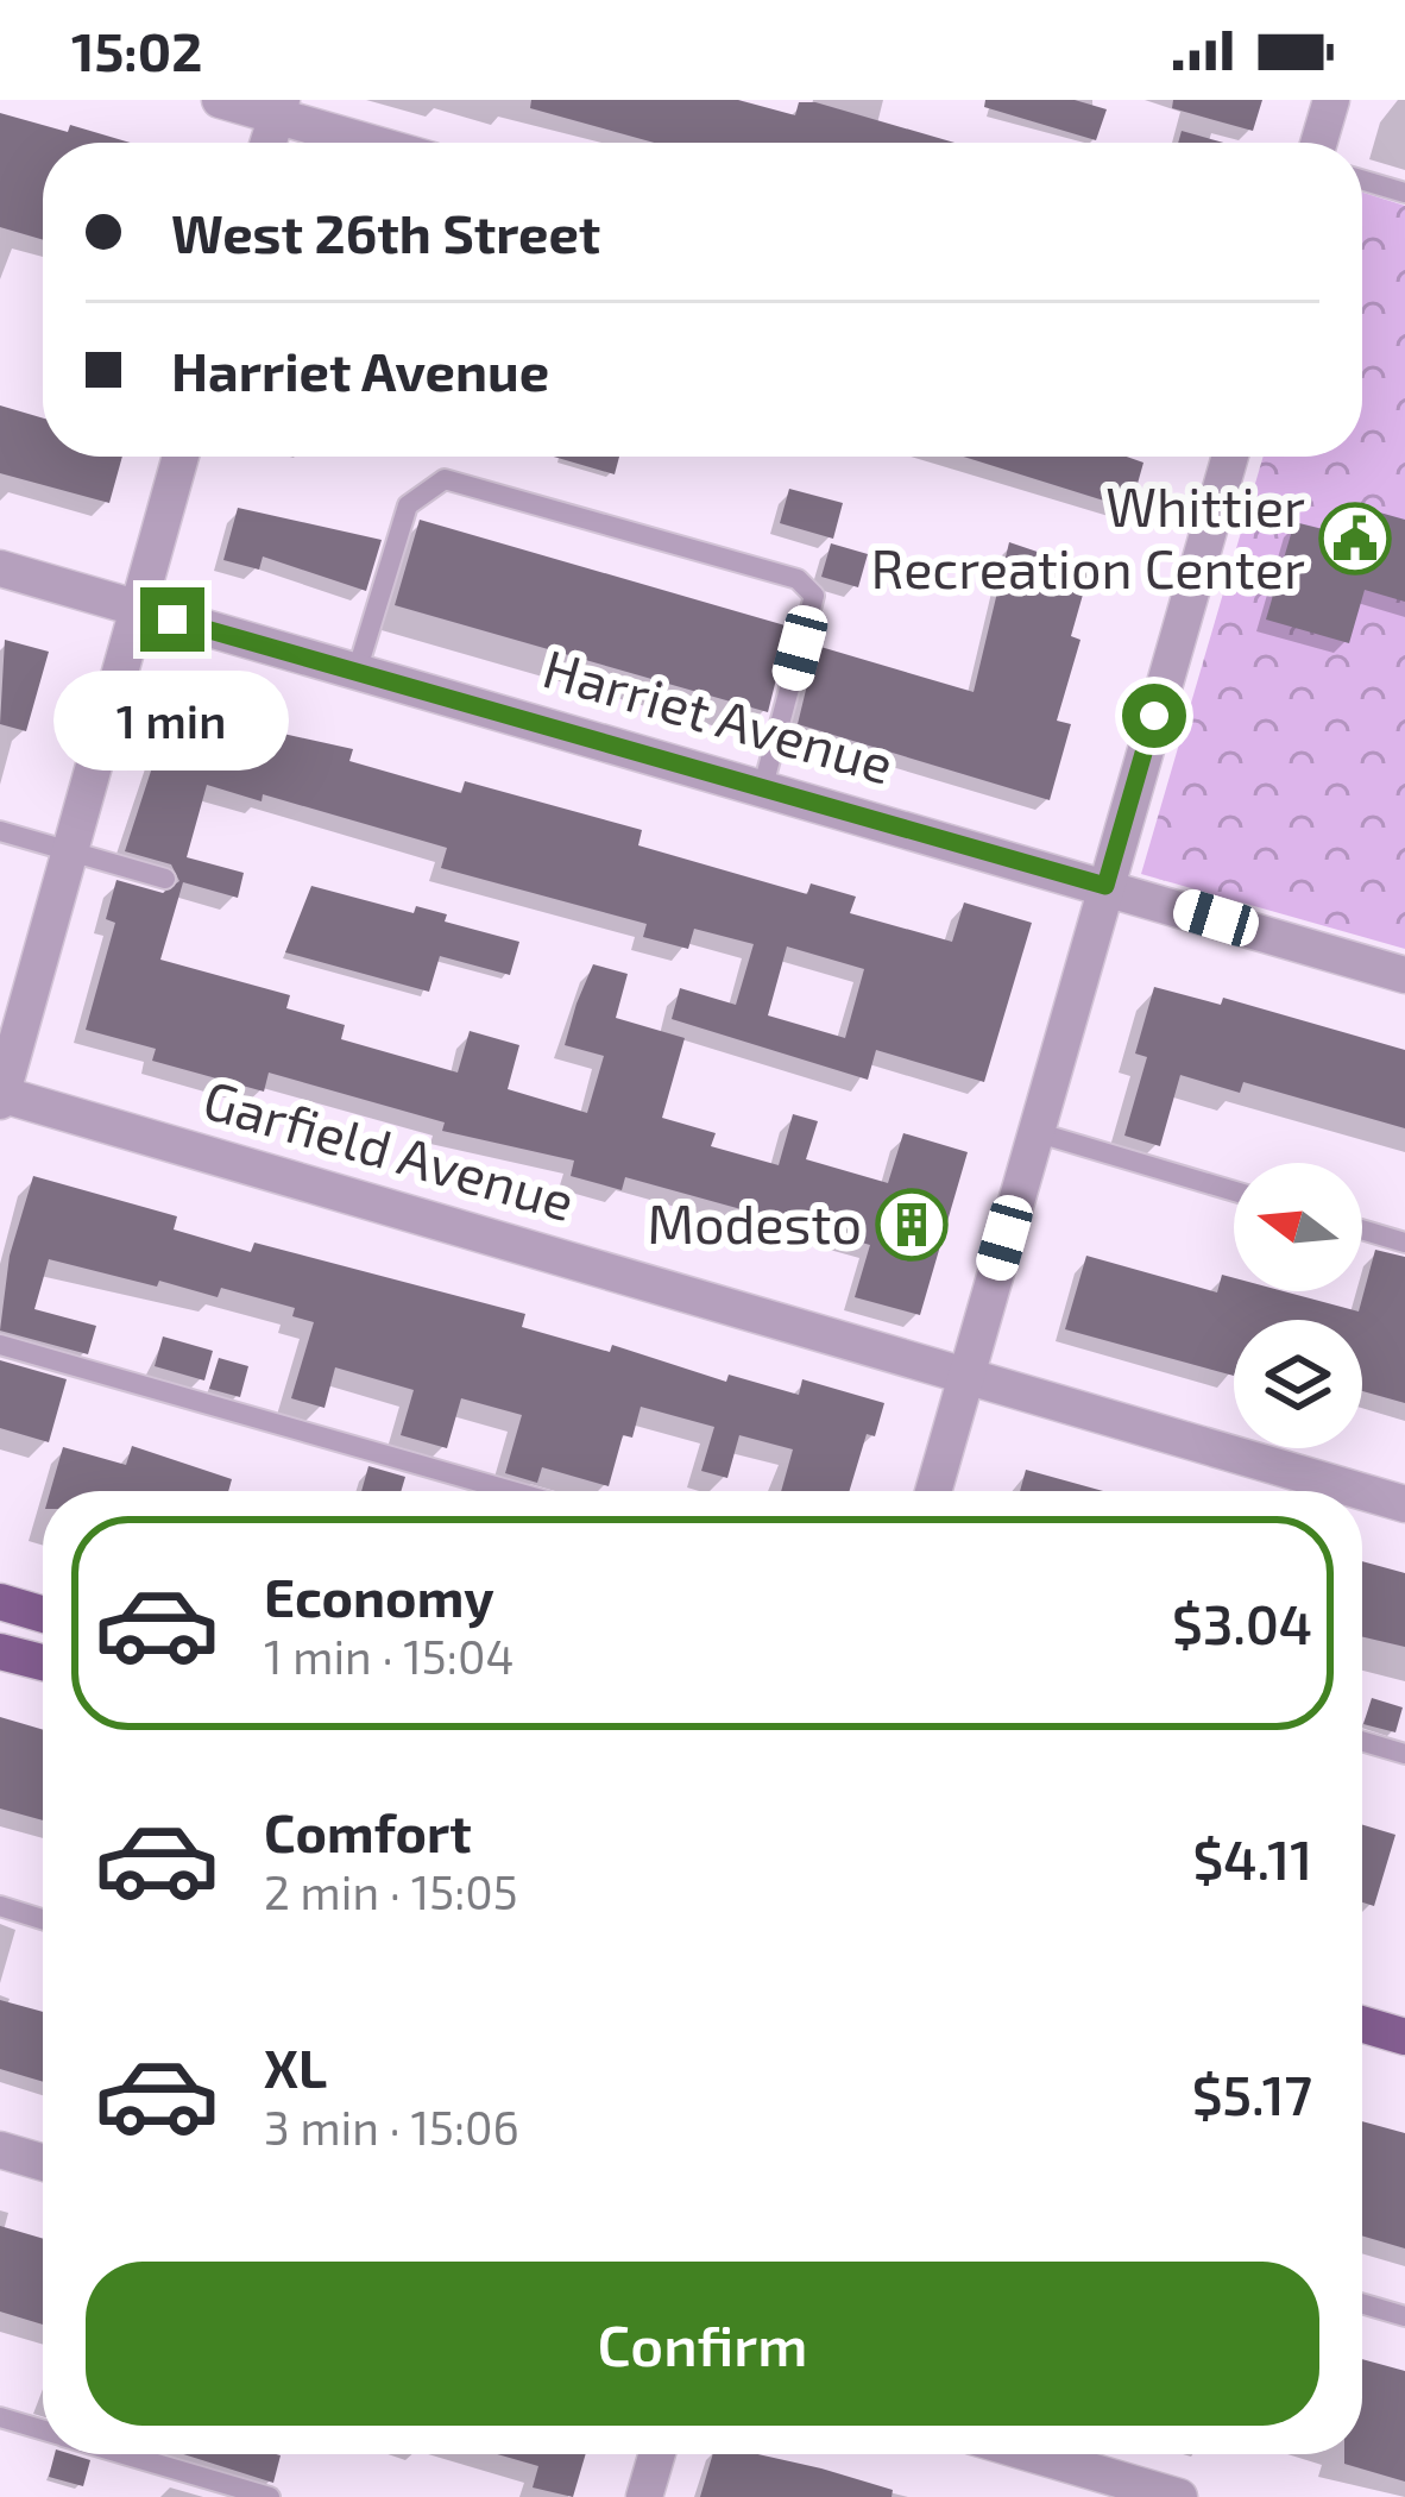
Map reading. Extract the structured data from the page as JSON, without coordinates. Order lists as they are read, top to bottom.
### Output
{
  "streets": {
    "street": ["Harriet Avenue", "Garfield Avenue"]
  },
  "places": {
    "public building": ["Whittier Recreation Center"],
    "building": ["Modesto"]
  },
  "north": "left",
  "page": {
    "status": "15:02",
    "banner": ["West 26th Street", "Harriet Avenue"],
    "bubble": "1 min",
    "list": [
      {
        "name": "Economy",
        "note": "1 min · 15:04",
        "value": "$3.04"
      },
      {
        "name": "Comfort",
        "note": "2 min · 15:05",
        "value": "$4.11"
      },
      {
        "name": "XL",
        "note": "3 min · 15:06",
        "value": "$5.17"
      }
    ],
    "buttons": "Confirm"
  }
}
